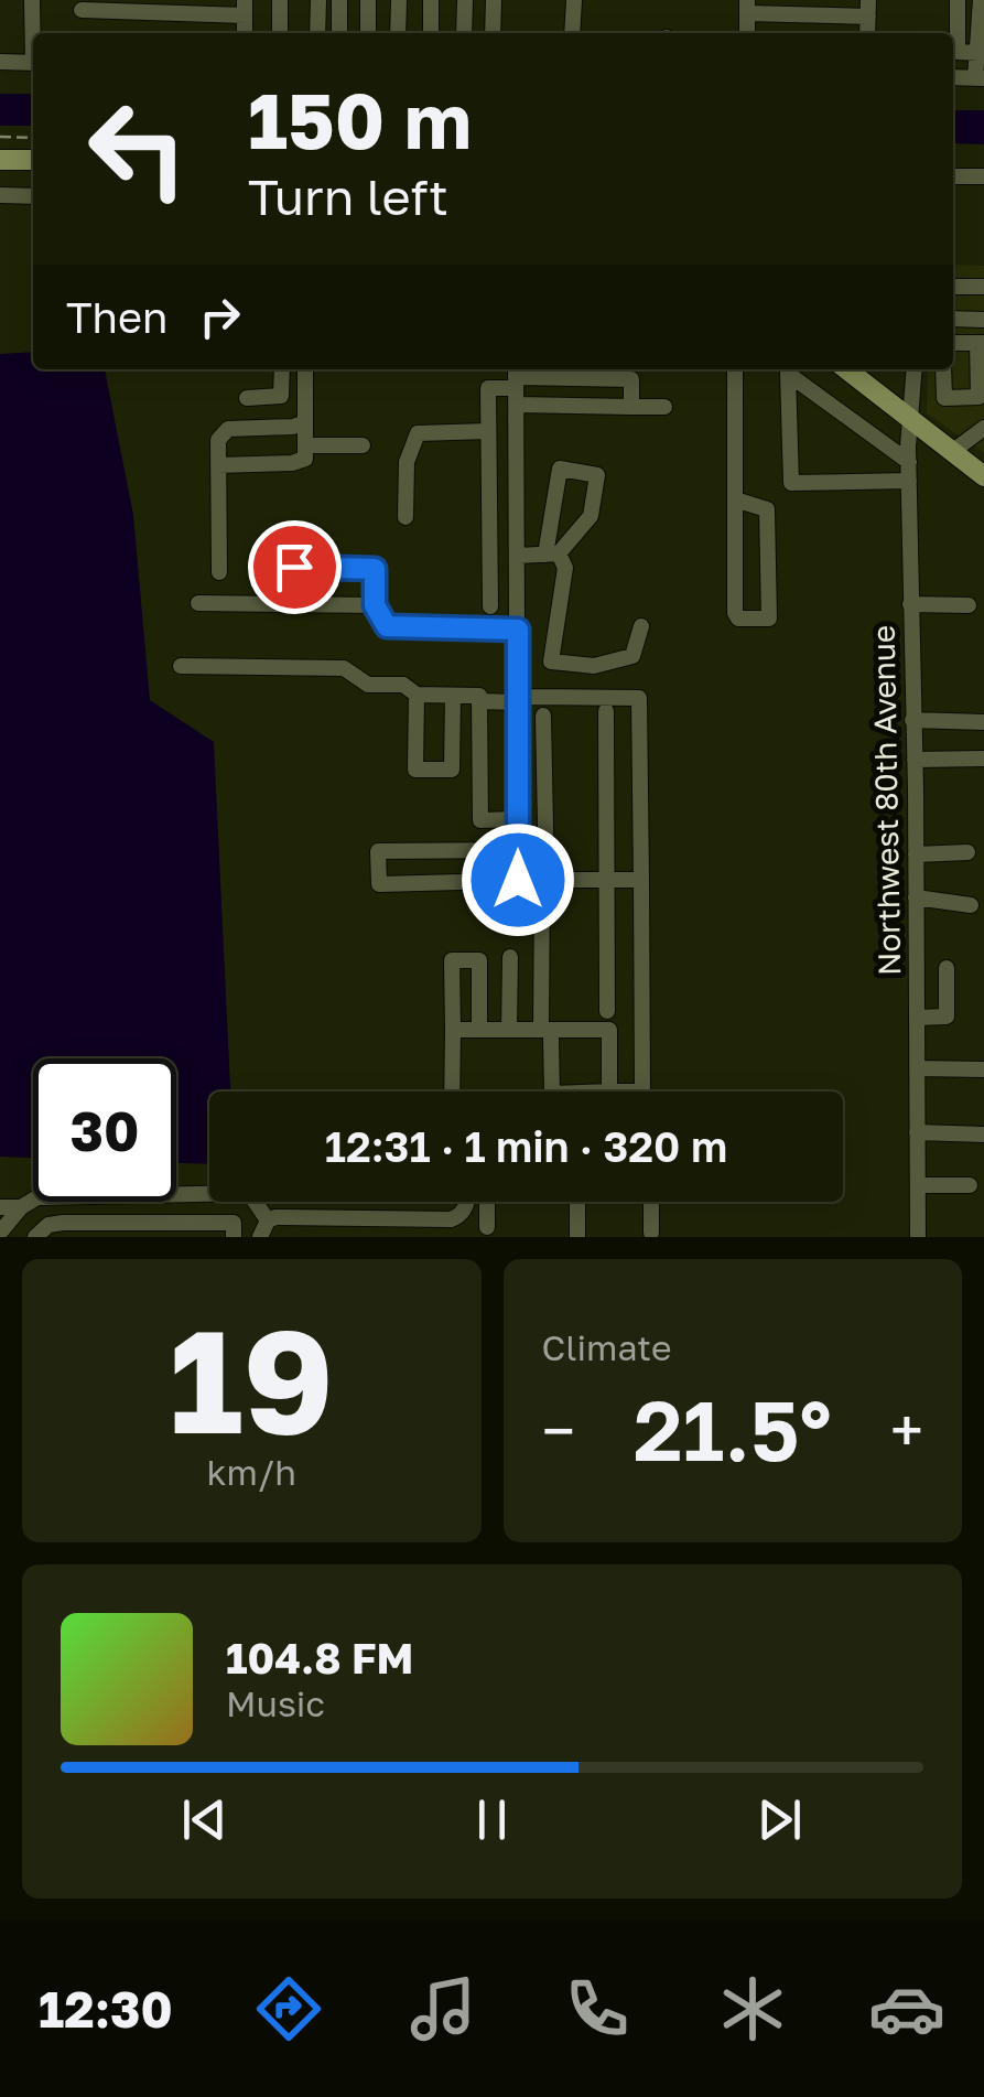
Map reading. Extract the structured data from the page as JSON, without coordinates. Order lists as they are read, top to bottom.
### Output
{
  "streets": {
    "street": ["Northwest 80th Avenue"]
  },
  "page": {
    "turn": ["150 m", "Turn left"],
    "then": "Then",
    "limit": "30",
    "trip": "12:31 · 1 min · 320 m",
    "tile": [
      ["19", "km/h"],
      "Climate"
    ],
    "heat": ["−", "21.5°", "+"],
    "song": ["104.8 FM", "Music"],
    "tabs": "12:30"
  }
}
